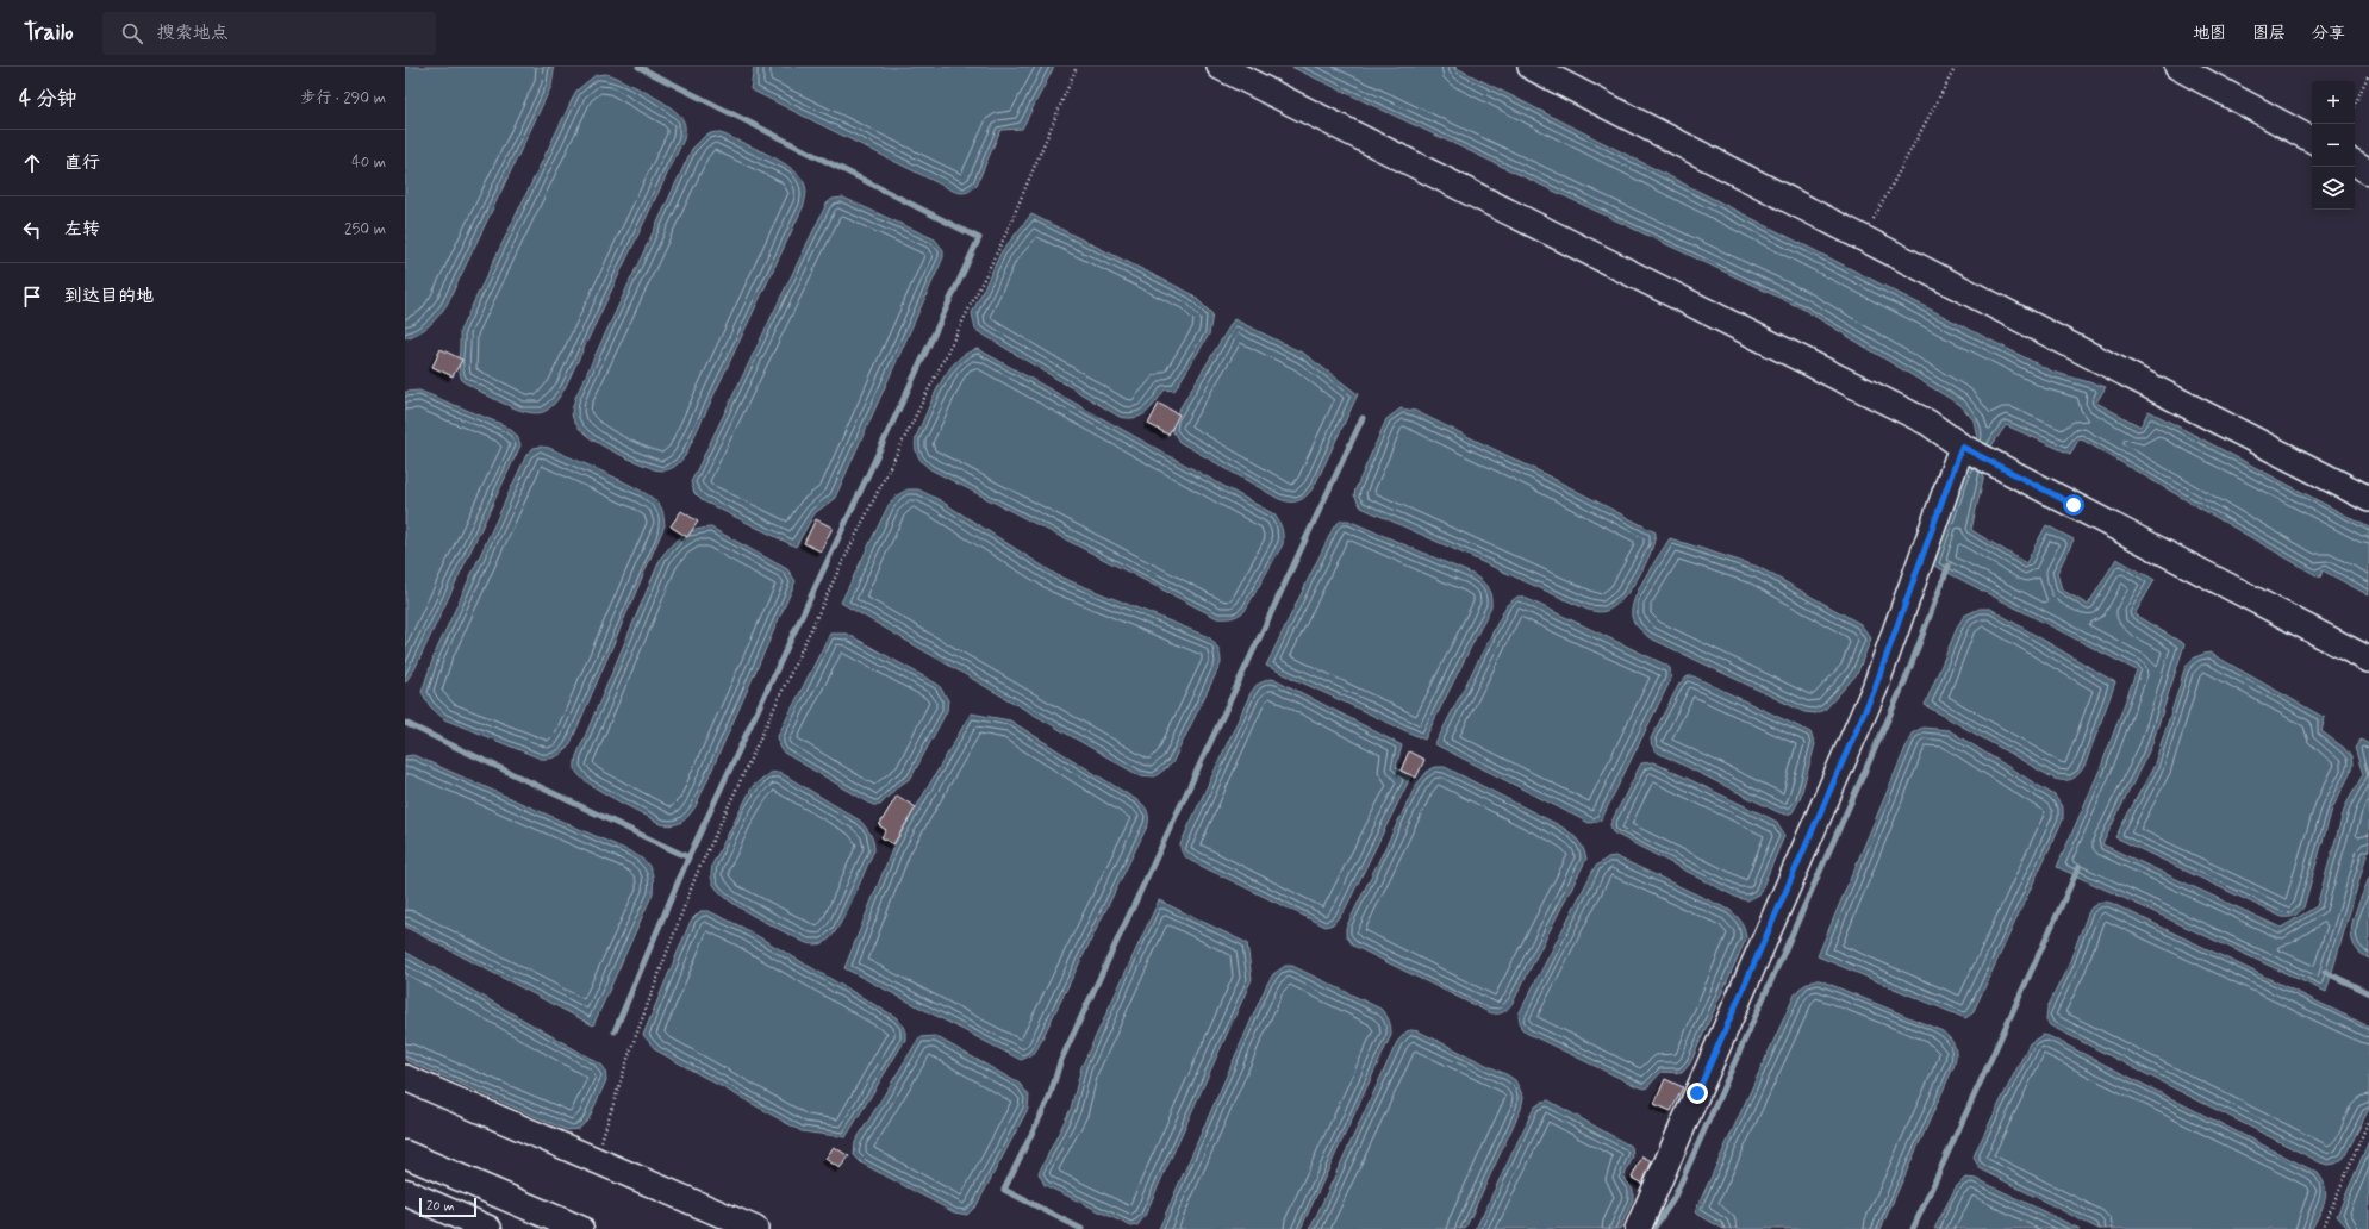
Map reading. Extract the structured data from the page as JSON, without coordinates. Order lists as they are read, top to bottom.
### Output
{
  "scale_bar": "20 m",
  "page": {
    "header": "Trailo",
    "search": "搜索地点",
    "nav": ["地图", "图层", "分享"],
    "heading": ["4 分钟", "步行 · 290 m"],
    "map_buttons": ["+", "−"],
    "list": [
      ["直行", "40 m"],
      ["左转", "250 m"],
      "到达目的地"
    ],
    "scale": "20 m"
  }
}
